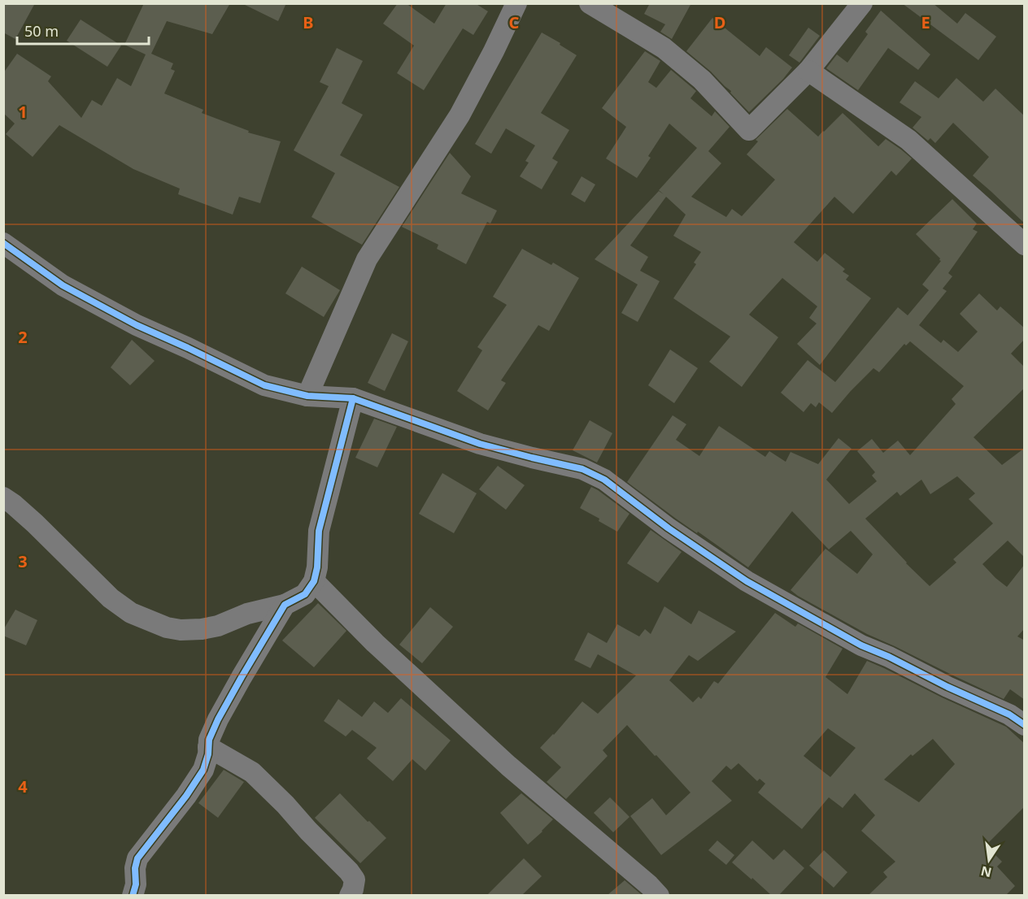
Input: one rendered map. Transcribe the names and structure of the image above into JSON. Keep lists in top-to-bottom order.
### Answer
{
  "scale_bar": "50 m",
  "north": "bottom",
  "grid": {
    "columns": [
      "B",
      "C",
      "D",
      "E"
    ],
    "rows": [
      "1",
      "2",
      "3",
      "4"
    ]
  }
}
